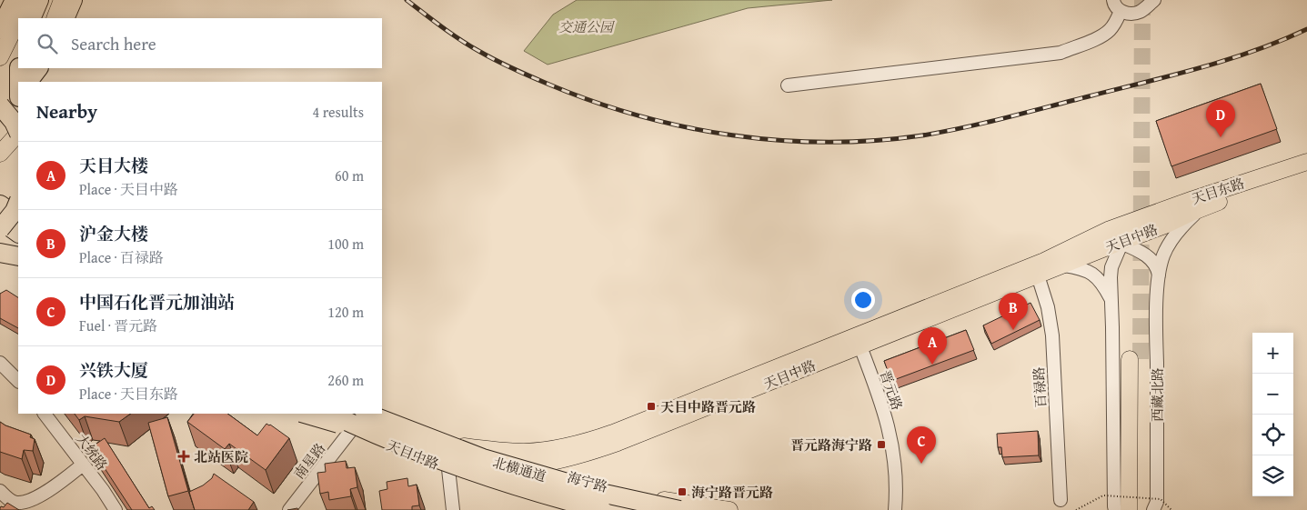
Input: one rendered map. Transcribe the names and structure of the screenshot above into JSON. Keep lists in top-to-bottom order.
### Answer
{
  "streets": {
    "highway": ["北横通道"],
    "main road": [
      "天目东路",
      "天目中路",
      "西藏北路",
      "海宁路"
    ],
    "street": [
      "百禄路",
      "晋元路",
      "大统路",
      "南星路"
    ]
  },
  "crossings": [
    ["天目东路", "天目中路"],
    ["天目东路", "西藏北路"],
    ["天目中路", "百禄路"],
    ["天目中路", "晋元路"],
    ["天目中路", "西藏北路"],
    ["天目中路", "南星路"],
    ["天目中路", "北横通道"],
    ["天目中路", "海宁路"],
    ["南星路", "北横通道"]
  ],
  "parks": ["交通公园"],
  "places": {
    "transit": ["天目中路晋元路", "晋元路海宁路", "海宁路晋元路"],
    "health": ["北站医院"]
  },
  "page": {
    "search": "Search here",
    "heading": ["Nearby", "4 results"],
    "pins": [
      "D",
      "B",
      "A",
      "C"
    ],
    "list": [
      {
        "mark": "A",
        "name": "天目大楼",
        "note": "Place · 天目中路",
        "value": "60 m"
      },
      {
        "mark": "B",
        "name": "沪金大楼",
        "note": "Place · 百禄路",
        "value": "100 m"
      },
      {
        "mark": "C",
        "name": "中国石化晋元加油站",
        "note": "Fuel · 晋元路",
        "value": "120 m"
      },
      {
        "mark": "D",
        "name": "兴铁大厦",
        "note": "Place · 天目东路",
        "value": "260 m"
      }
    ],
    "map_buttons": ["+", "−"]
  }
}
